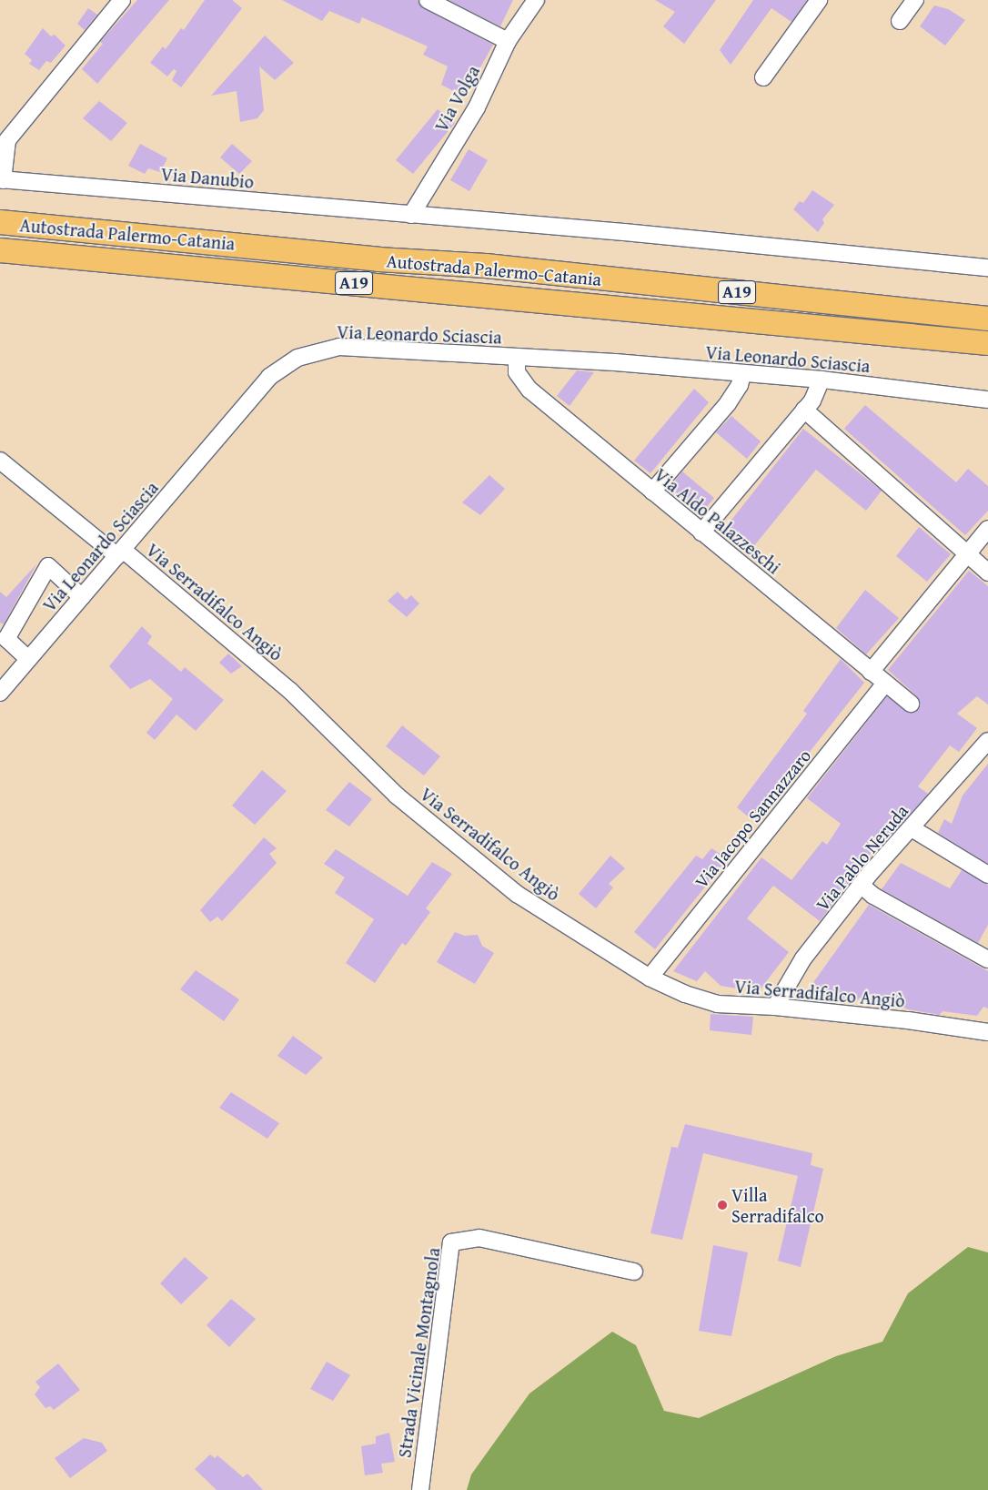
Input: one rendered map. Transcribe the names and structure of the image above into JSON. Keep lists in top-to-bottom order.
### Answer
{
  "streets": {
    "highway": ["Autostrada Palermo-Catania", "A19"],
    "street": [
      "Via Volga",
      "Via Danubio",
      "Via Leonardo Sciascia",
      "Via Aldo Palazzeschi",
      "Via Serradifalco Angiò",
      "Via Jacopo Sannazzaro",
      "Via Pablo Neruda",
      "Strada Vicinale Montagnola"
    ]
  },
  "crossings": [
    ["Via Volga", "Via Danubio"],
    ["Via Leonardo Sciascia", "Via Aldo Palazzeschi"],
    ["Via Leonardo Sciascia", "Via Serradifalco Angiò"],
    ["Via Aldo Palazzeschi", "Via Jacopo Sannazzaro"],
    ["Via Serradifalco Angiò", "Via Jacopo Sannazzaro"],
    ["Via Serradifalco Angiò", "Via Pablo Neruda"]
  ],
  "places": ["Villa Serradifalco"]
}
